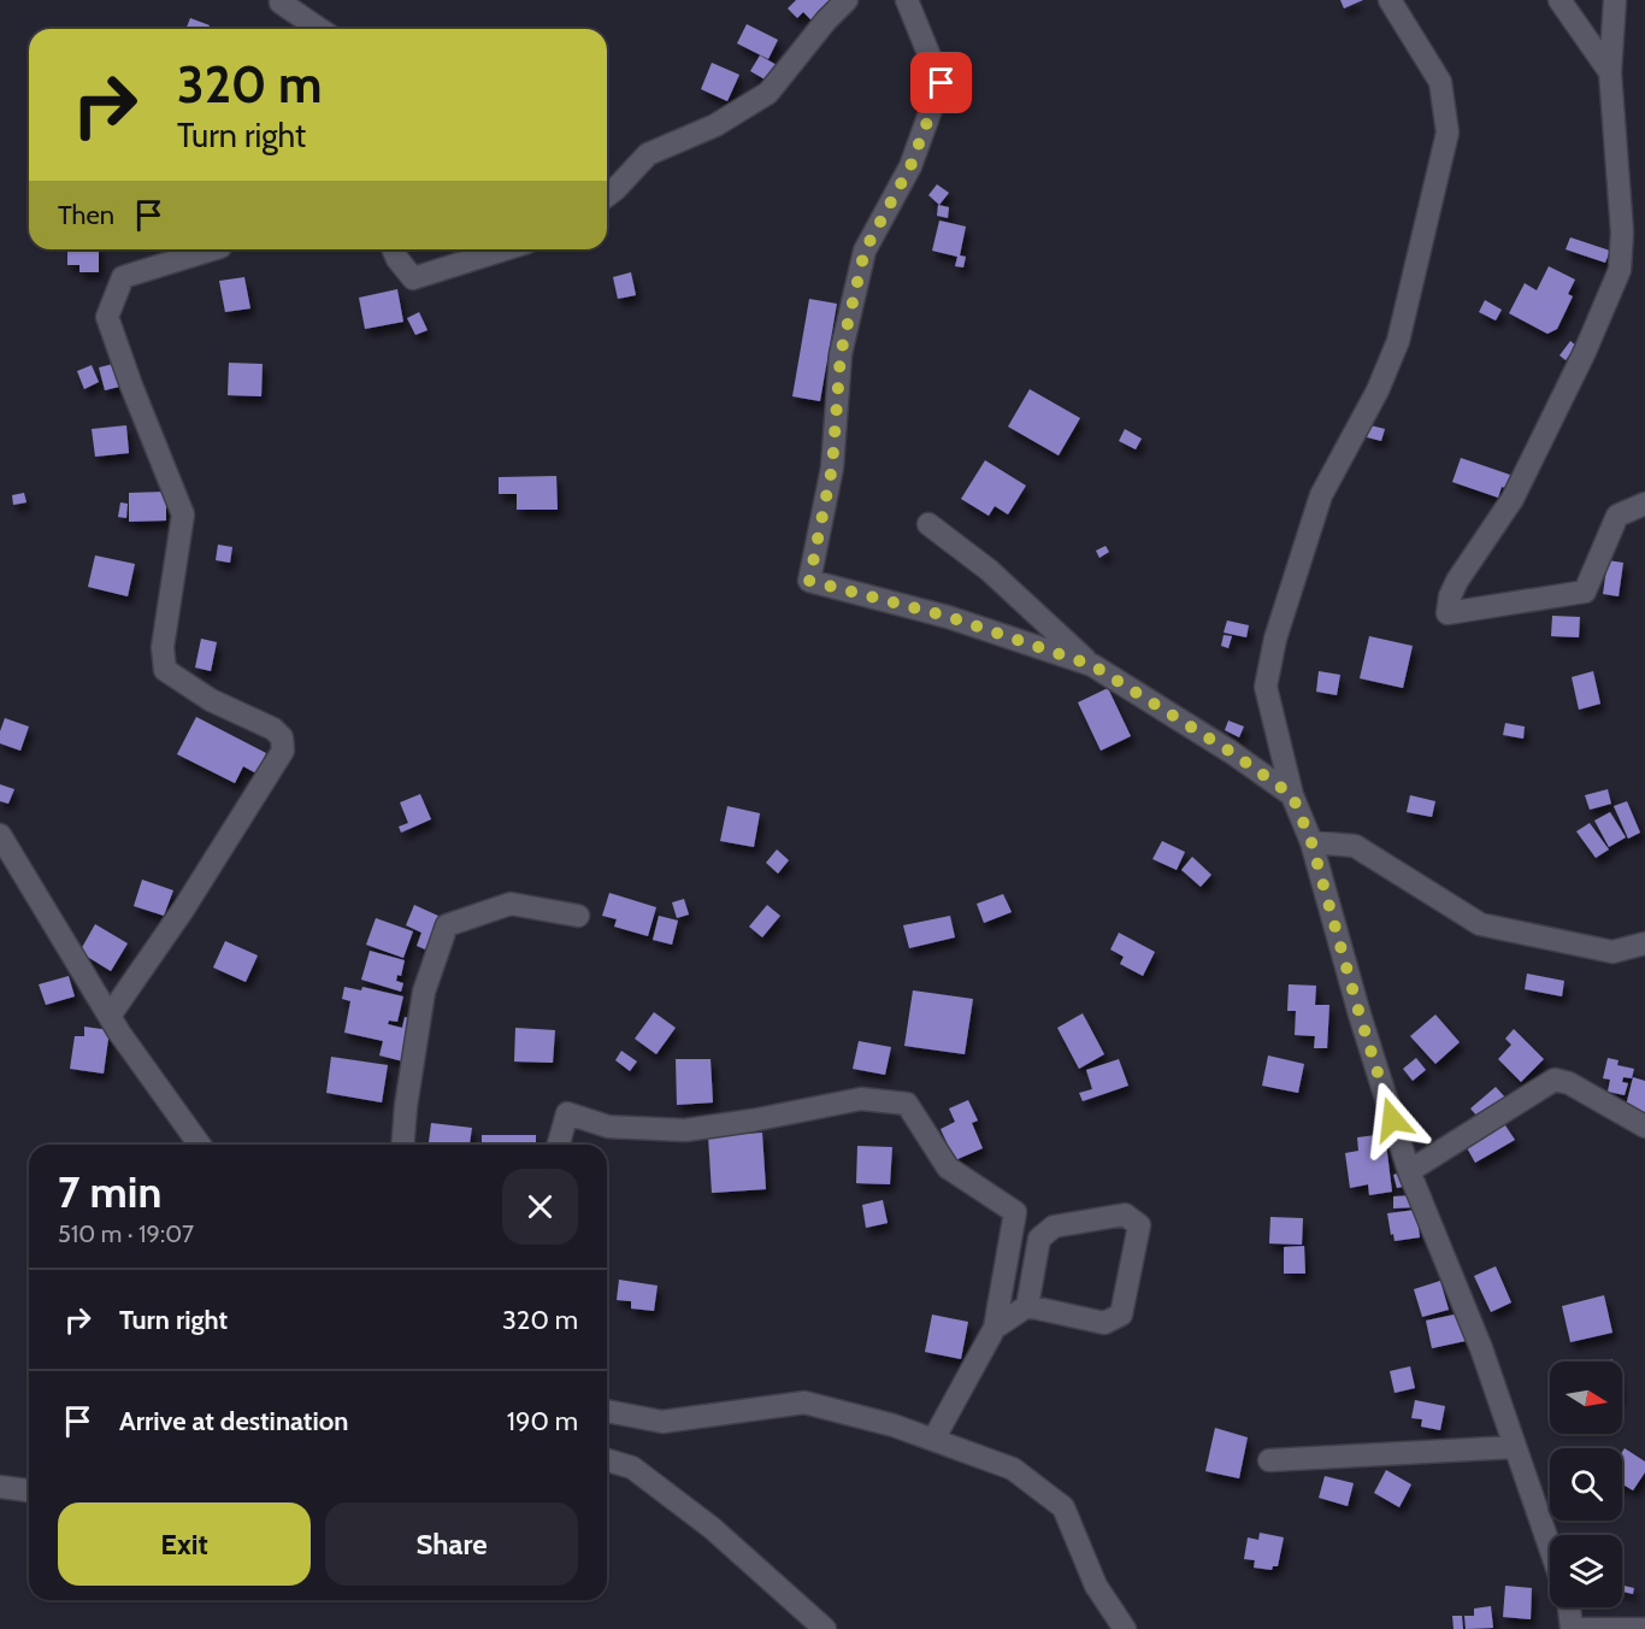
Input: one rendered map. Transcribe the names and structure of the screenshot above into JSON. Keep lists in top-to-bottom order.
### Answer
{
  "north": "right",
  "page": {
    "turn": ["320 m", "Turn right"],
    "then": "Then",
    "heading": ["7 min", "510 m · 19:07"],
    "list": [
      {
        "name": "Turn right",
        "value": "320 m"
      },
      {
        "name": "Arrive at destination",
        "value": "190 m"
      }
    ],
    "buttons": ["Exit", "Share"]
  }
}
